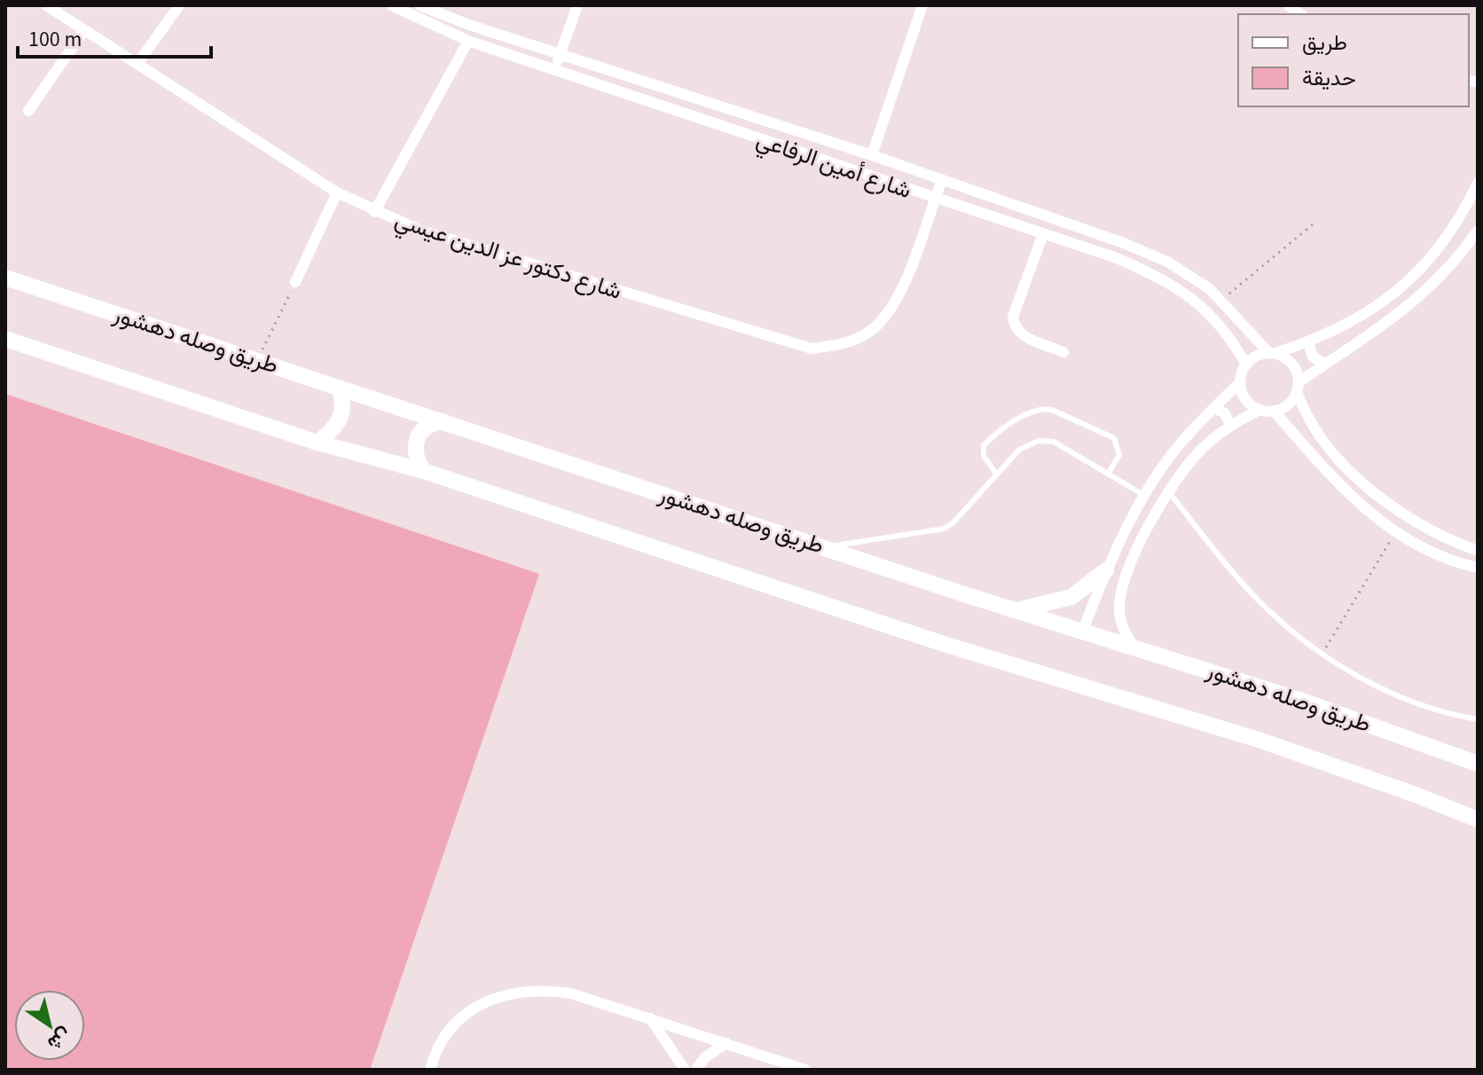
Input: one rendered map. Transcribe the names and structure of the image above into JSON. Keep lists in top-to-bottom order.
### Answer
{
  "streets": {
    "main road": ["طريق وصله دهشور"],
    "street": ["شارع أمين الرفاعي", "شارع دكتور عز الدين عيسي"]
  },
  "crossings": [
    ["شارع أمين الرفاعي", "شارع دكتور عز الدين عيسي"]
  ],
  "legend": ["طريق", "حديقة"],
  "scale_bar": "100 m",
  "north": "bottom right"
}
